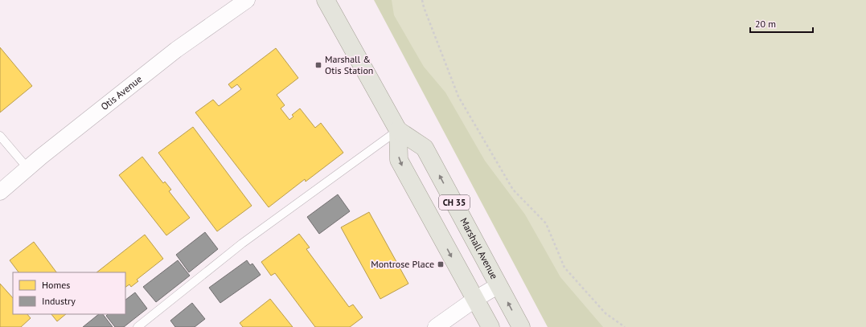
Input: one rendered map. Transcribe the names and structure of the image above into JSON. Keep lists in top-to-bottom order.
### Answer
{
  "streets": {
    "main road": ["CH 35", "Marshall Avenue"],
    "street": ["Otis Avenue"]
  },
  "places": {
    "transit": ["Marshall & Otis Station", "Montrose Place"]
  },
  "legend": ["Homes", "Industry"],
  "scale_bar": "20 m"
}
